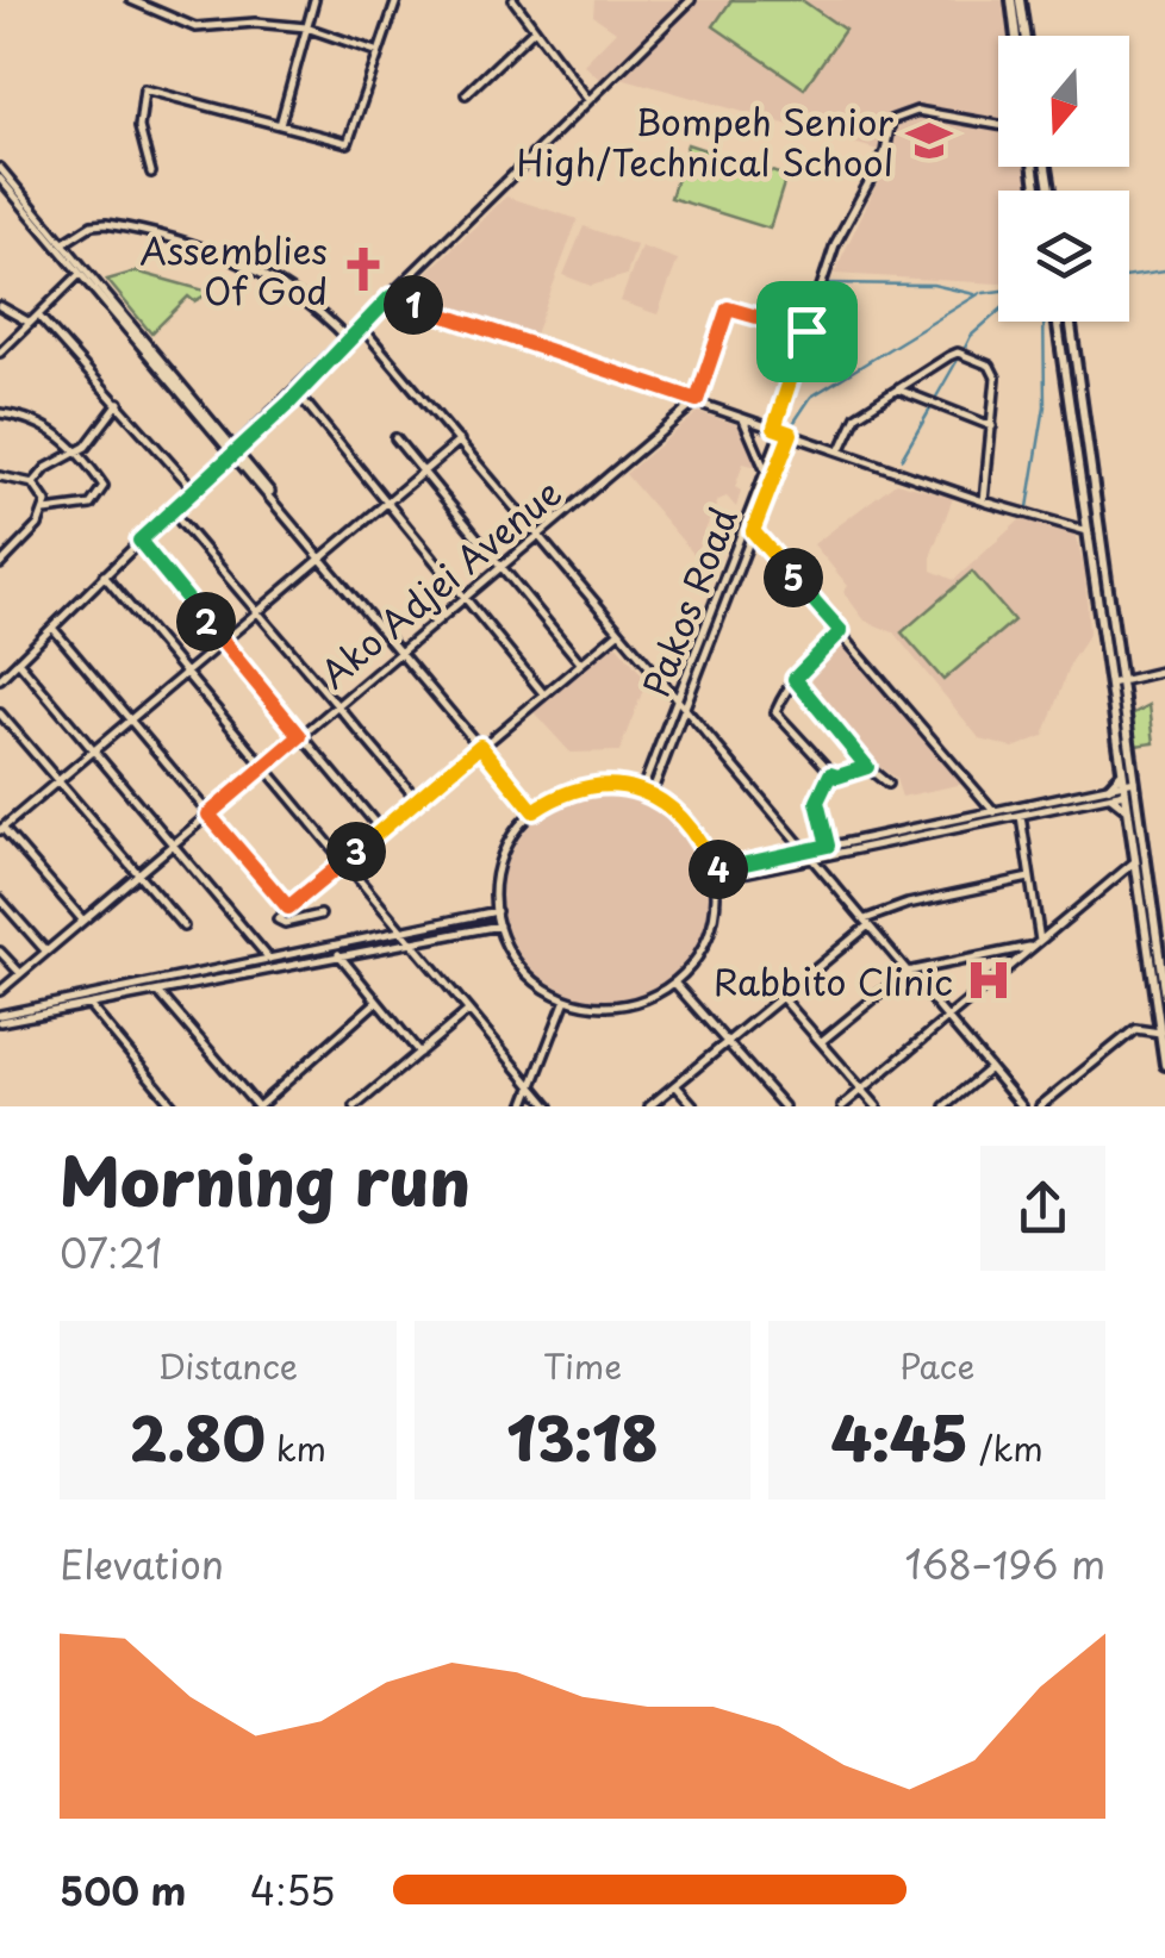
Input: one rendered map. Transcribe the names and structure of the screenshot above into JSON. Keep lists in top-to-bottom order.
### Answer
{
  "streets": {
    "street": ["Ako Adjei Avenue", "Pakos Road"]
  },
  "places": {
    "school or university": ["Bompeh Senior High/Technical School"],
    "church": ["Assemblies Of God"],
    "hospital": ["Rabbito Clinic"]
  },
  "north": "bottom",
  "page": {
    "pins": [
      "1",
      "5",
      "2",
      "3",
      "4"
    ],
    "heading": ["Morning run", "07:21"],
    "stats": [
      ["Distance", "2.80 km"],
      ["Time", "13:18"],
      ["Pace", "4:45 /km"]
    ],
    "chart": ["Elevation", "168–196 m"],
    "list": [
      {
        "name": "500 m",
        "note": "4:55"
      }
    ]
  }
}
